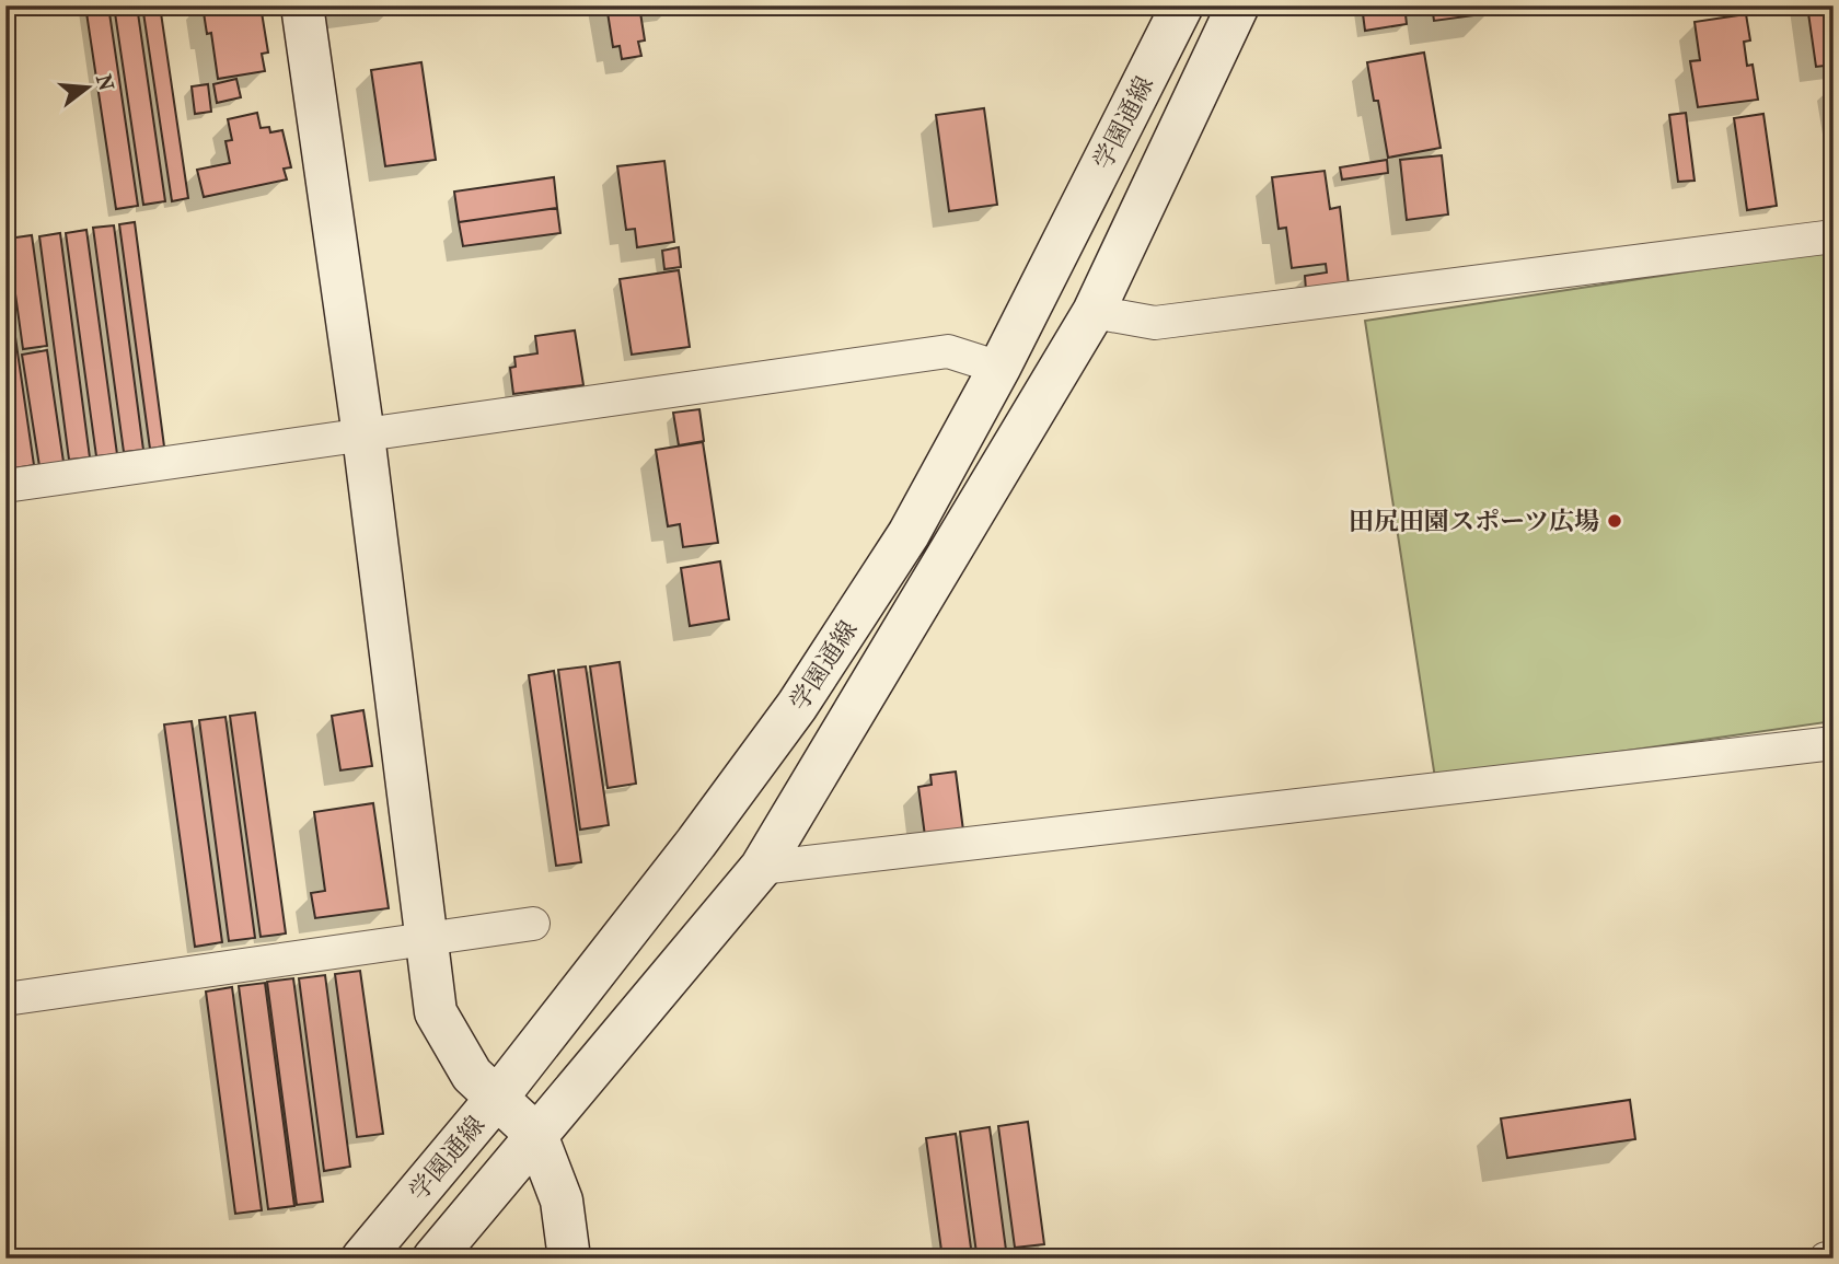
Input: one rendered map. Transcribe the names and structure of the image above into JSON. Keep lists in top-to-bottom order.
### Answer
{
  "streets": {
    "street": ["学園通線"]
  },
  "places": ["田尻田園スポーツ広場"],
  "north": "right"
}
